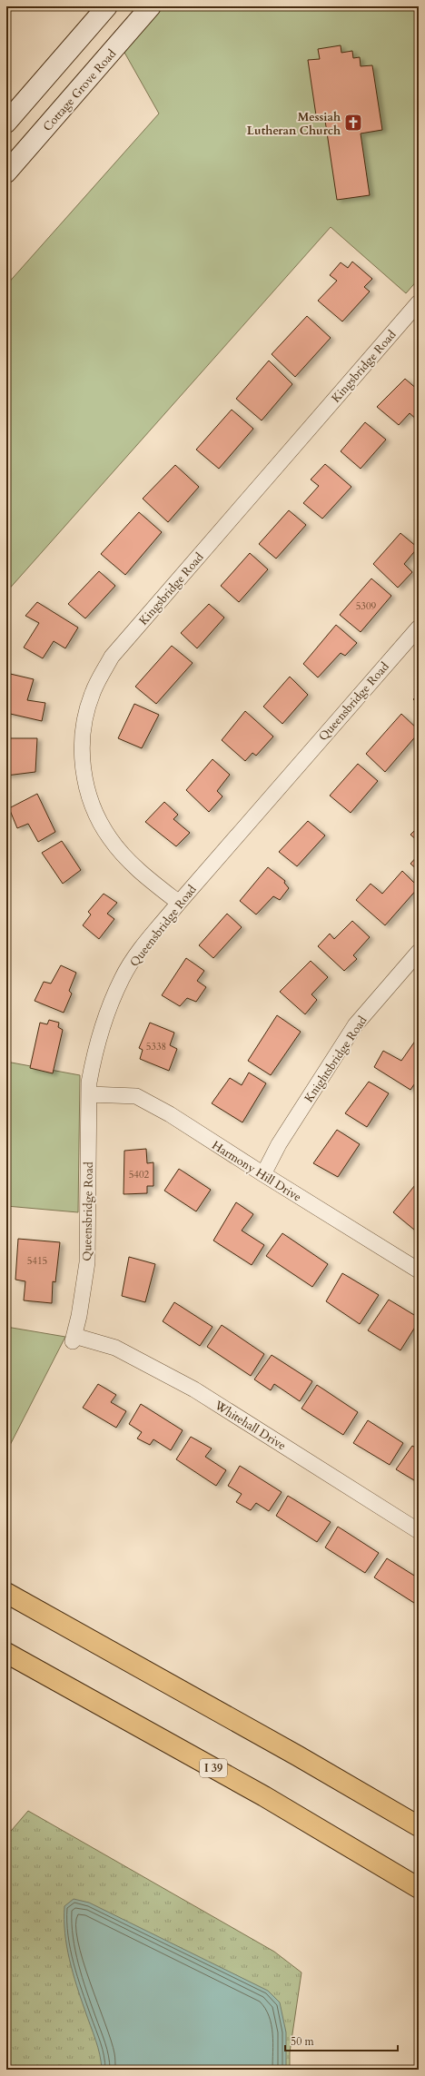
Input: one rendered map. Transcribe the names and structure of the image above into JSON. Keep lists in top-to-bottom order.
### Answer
{
  "streets": {
    "highway": ["I 39"],
    "main road": ["Cottage Grove Road"],
    "street": [
      "Kingsbridge Road",
      "Queensbridge Road",
      "Knightsbridge Road",
      "Harmony Hill Drive",
      "Whitehall Drive"
    ]
  },
  "crossings": [
    ["Kingsbridge Road", "Queensbridge Road"],
    ["Queensbridge Road", "Harmony Hill Drive"],
    ["Queensbridge Road", "Whitehall Drive"],
    ["Knightsbridge Road", "Harmony Hill Drive"]
  ],
  "places": {
    "church": ["Messiah Lutheran Church"]
  },
  "house_numbers": [
    "5309",
    "5338",
    "5402",
    "5415"
  ],
  "scale_bar": "50 m"
}
